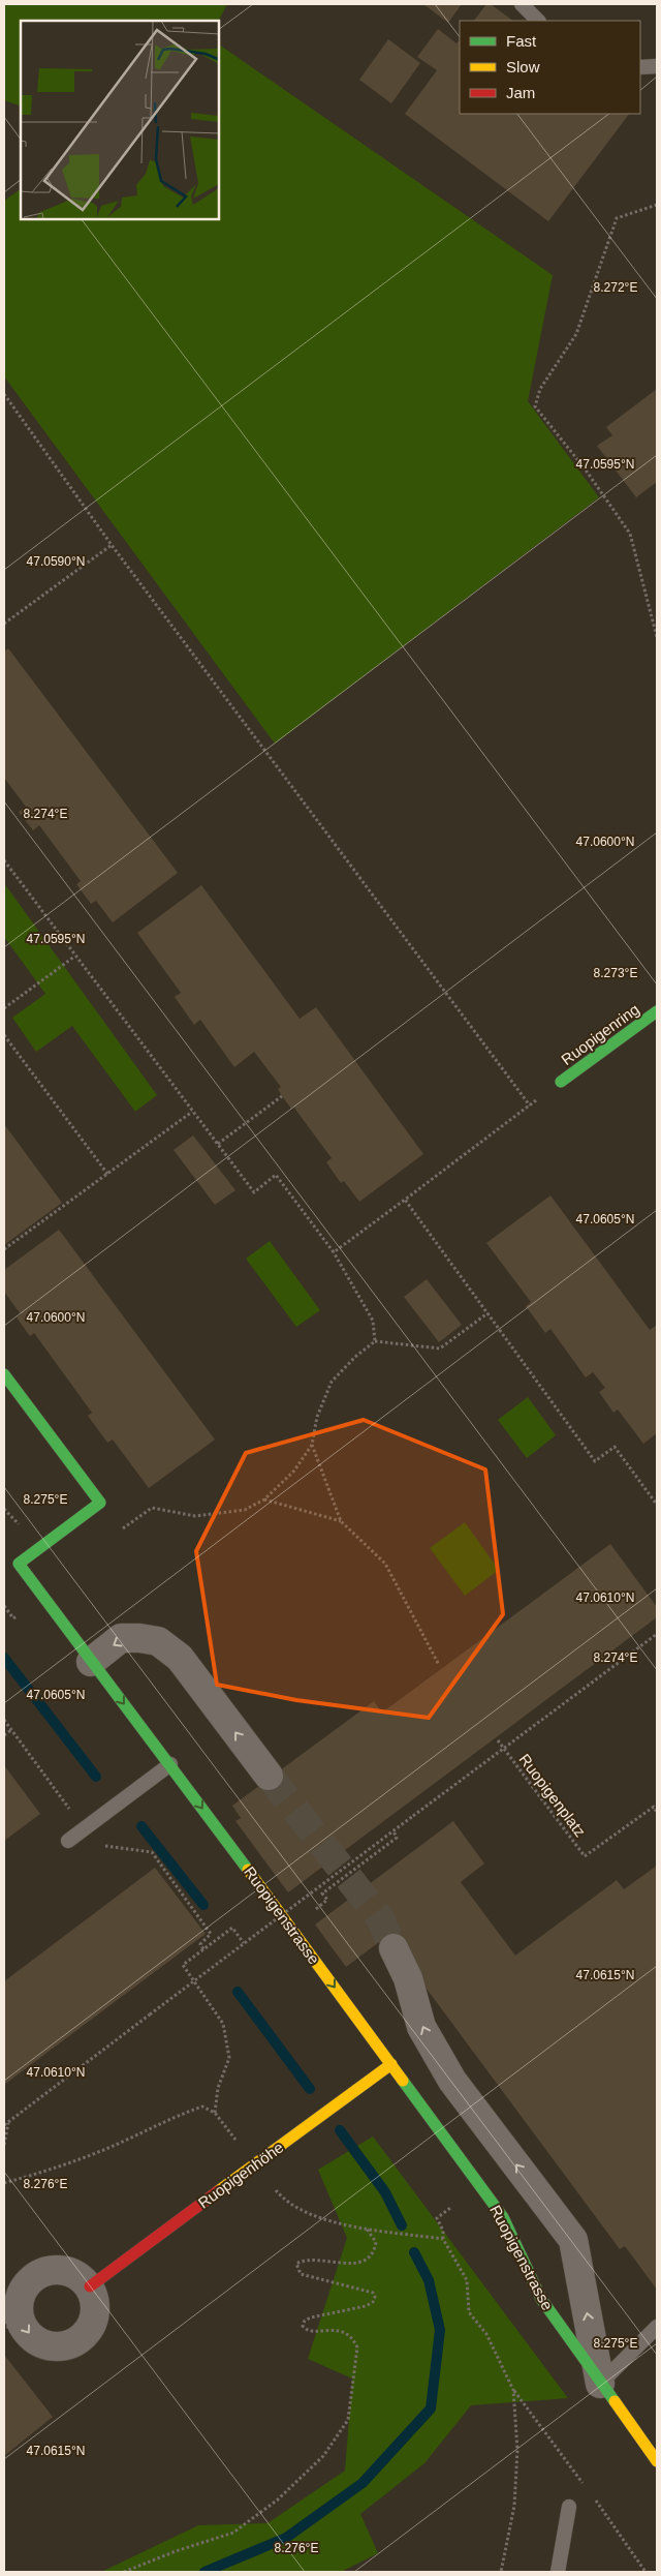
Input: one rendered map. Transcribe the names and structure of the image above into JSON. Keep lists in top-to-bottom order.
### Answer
{
  "streets": {
    "street": ["Ruopigenring", "Ruopigenstrasse", "Ruopigenhöhe"],
    "path": ["Ruopigenplatz"]
  },
  "crossings": [
    ["Ruopigenstrasse", "Ruopigenhöhe"]
  ],
  "legend": ["Fast", "Slow", "Jam"],
  "coordinates": [
    "8.272°E",
    "47.0595°N",
    "47.0590°N",
    "8.274°E",
    "47.0600°N",
    "8.273°E",
    "47.0605°N",
    "8.275°E",
    "47.0610°N",
    "47.0615°N",
    "8.276°E"
  ]
}
